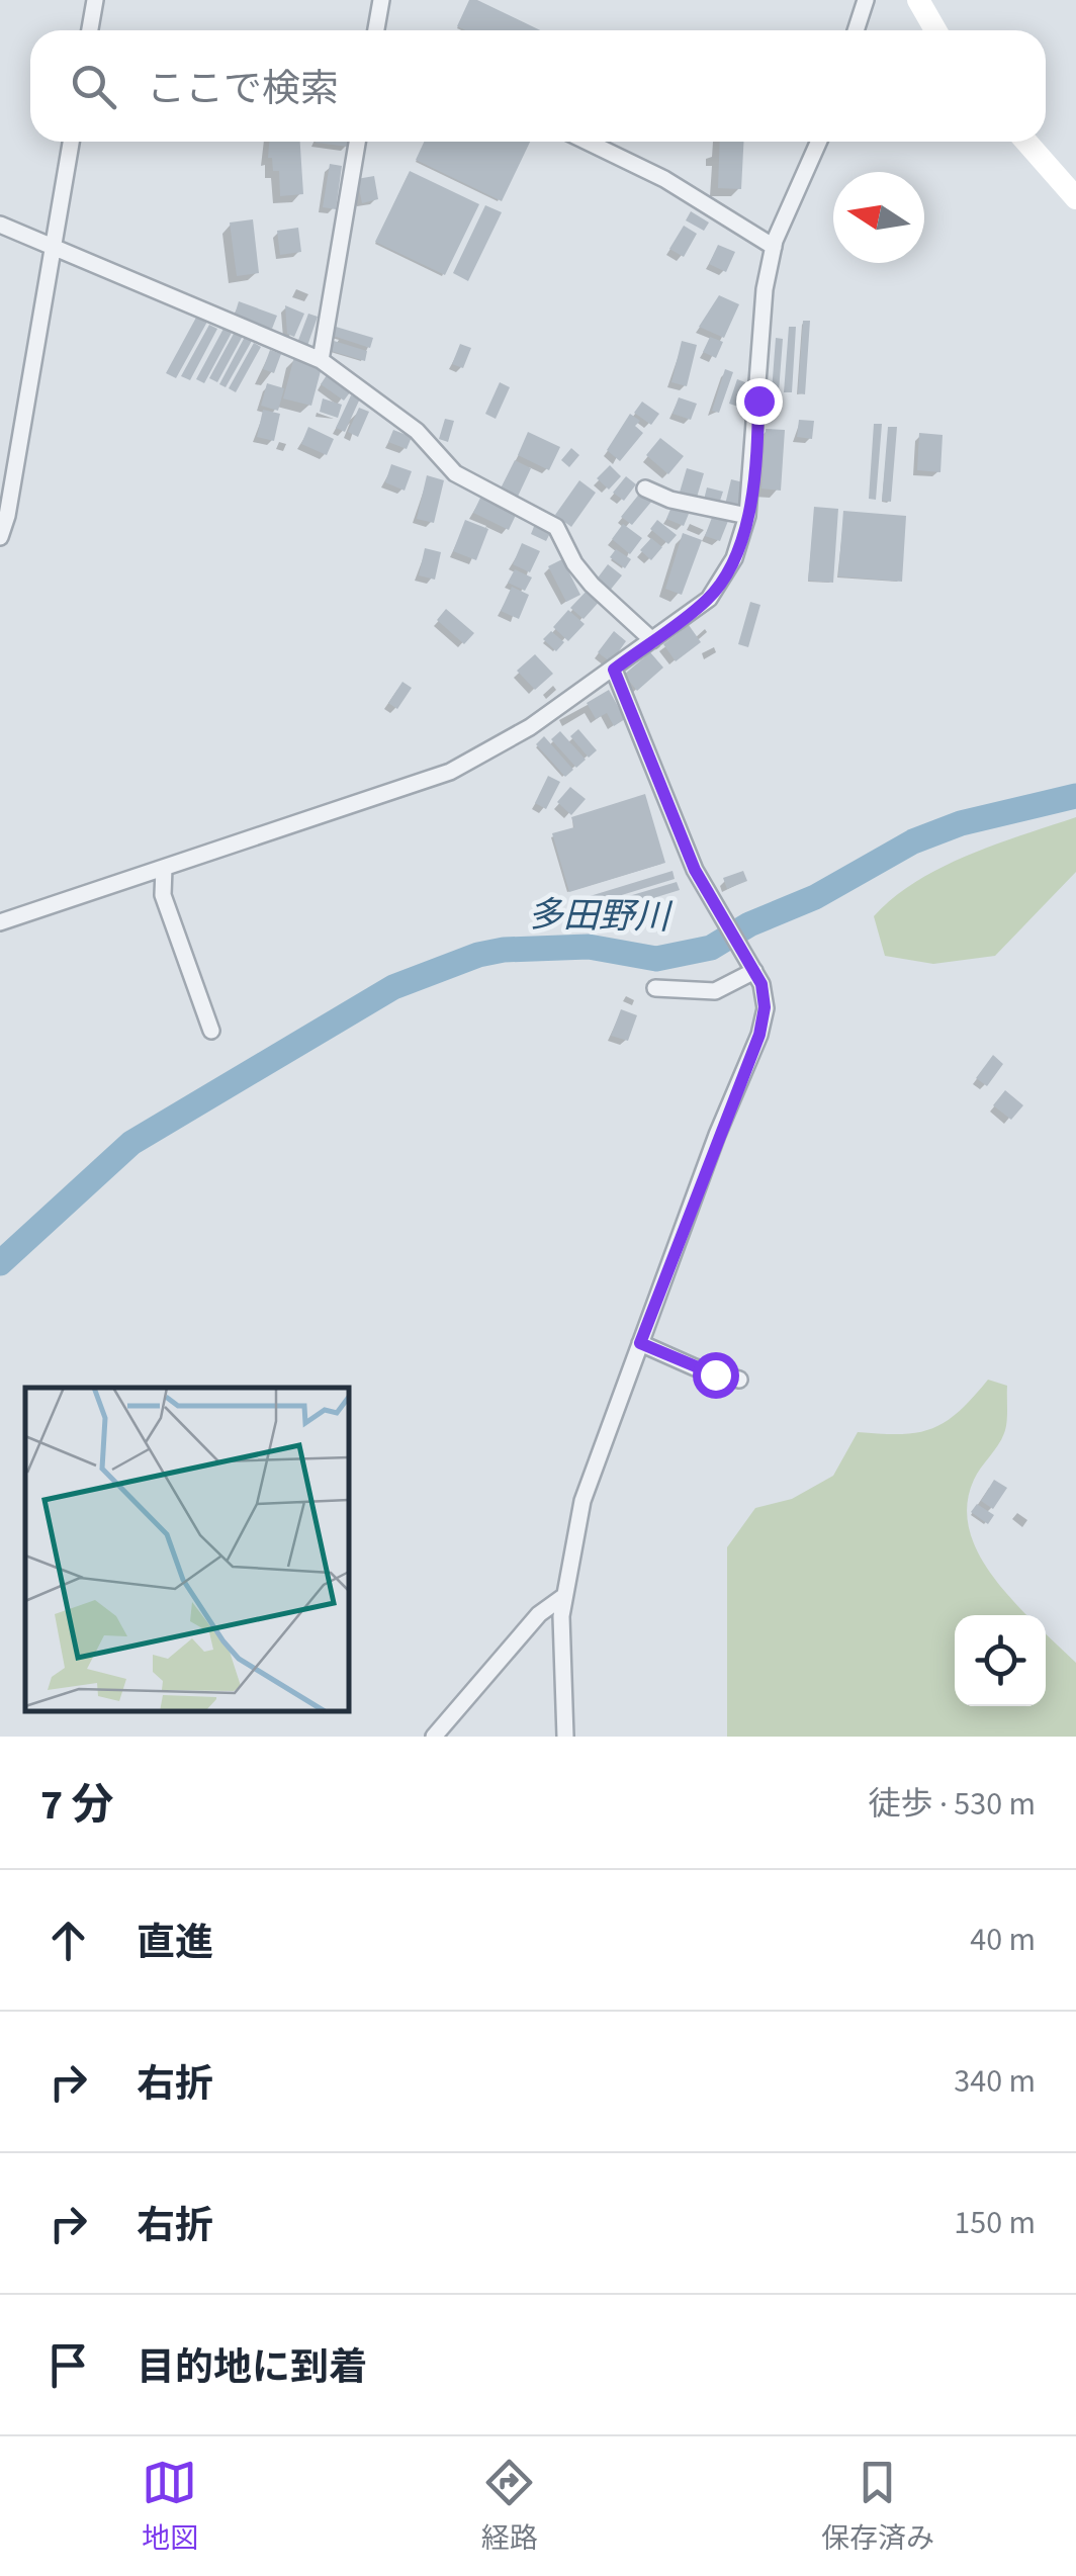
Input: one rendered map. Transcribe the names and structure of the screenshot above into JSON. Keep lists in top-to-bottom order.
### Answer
{
  "water": ["多田野川"],
  "north": "left",
  "page": {
    "search": "ここで検索",
    "heading": ["7 分", "徒歩 · 530 m"],
    "list": [
      ["直進", "40 m"],
      ["右折", "340 m"],
      ["右折", "150 m"],
      "目的地に到着"
    ],
    "nav": ["地図", "経路", "保存済み"]
  }
}
